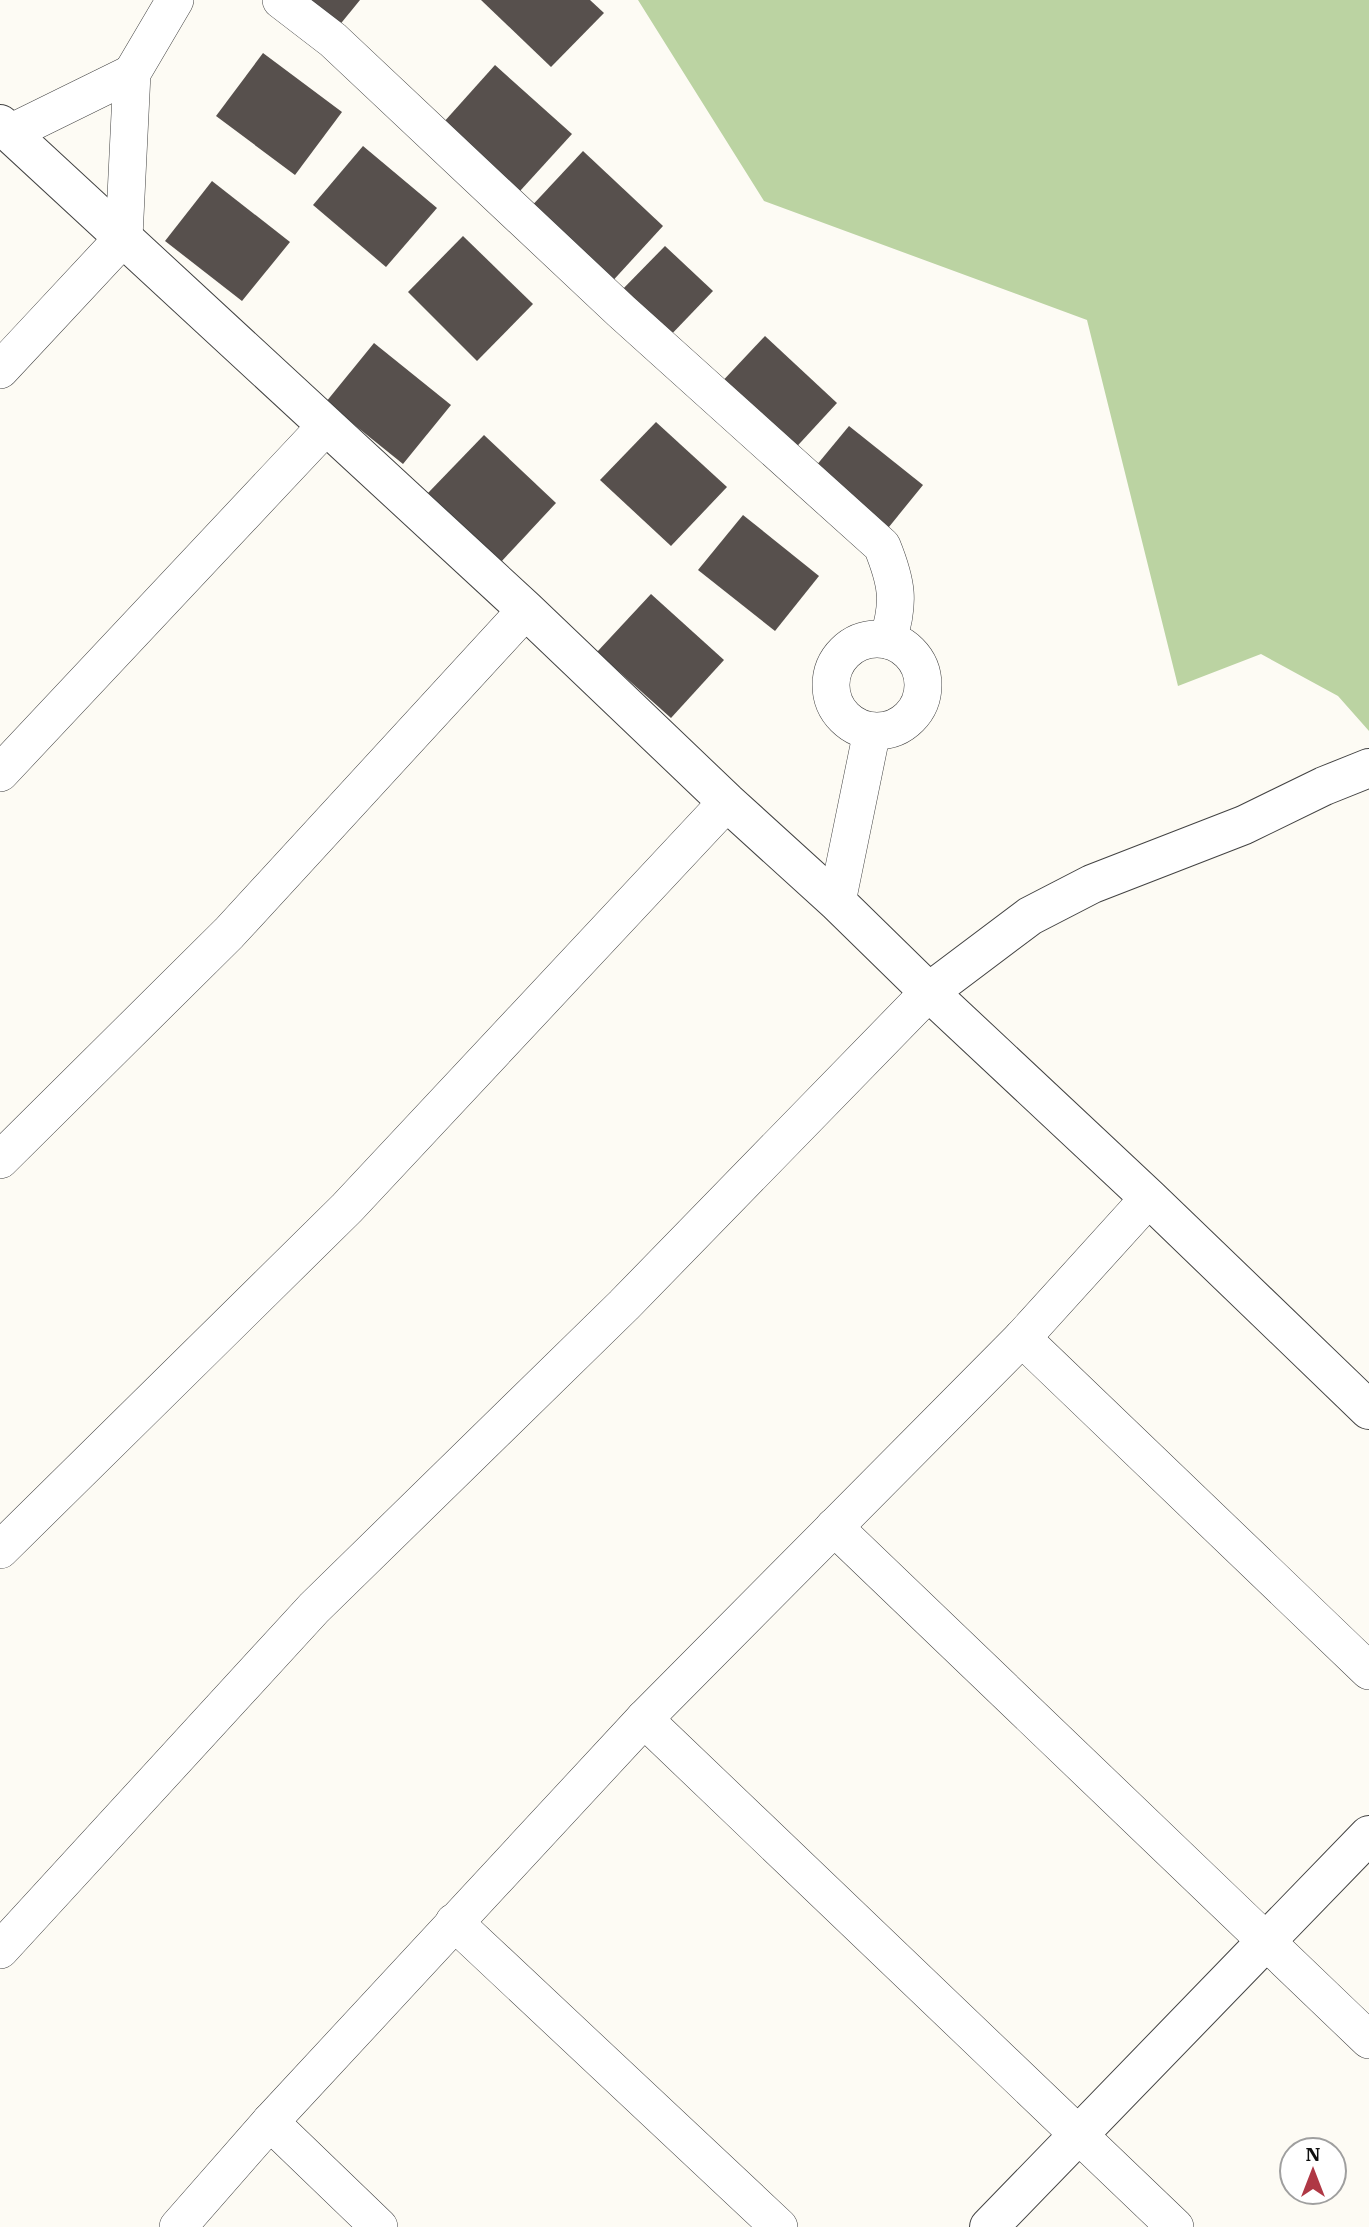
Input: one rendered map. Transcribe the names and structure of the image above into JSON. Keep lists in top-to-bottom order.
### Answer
{
  "north": "top"
}
